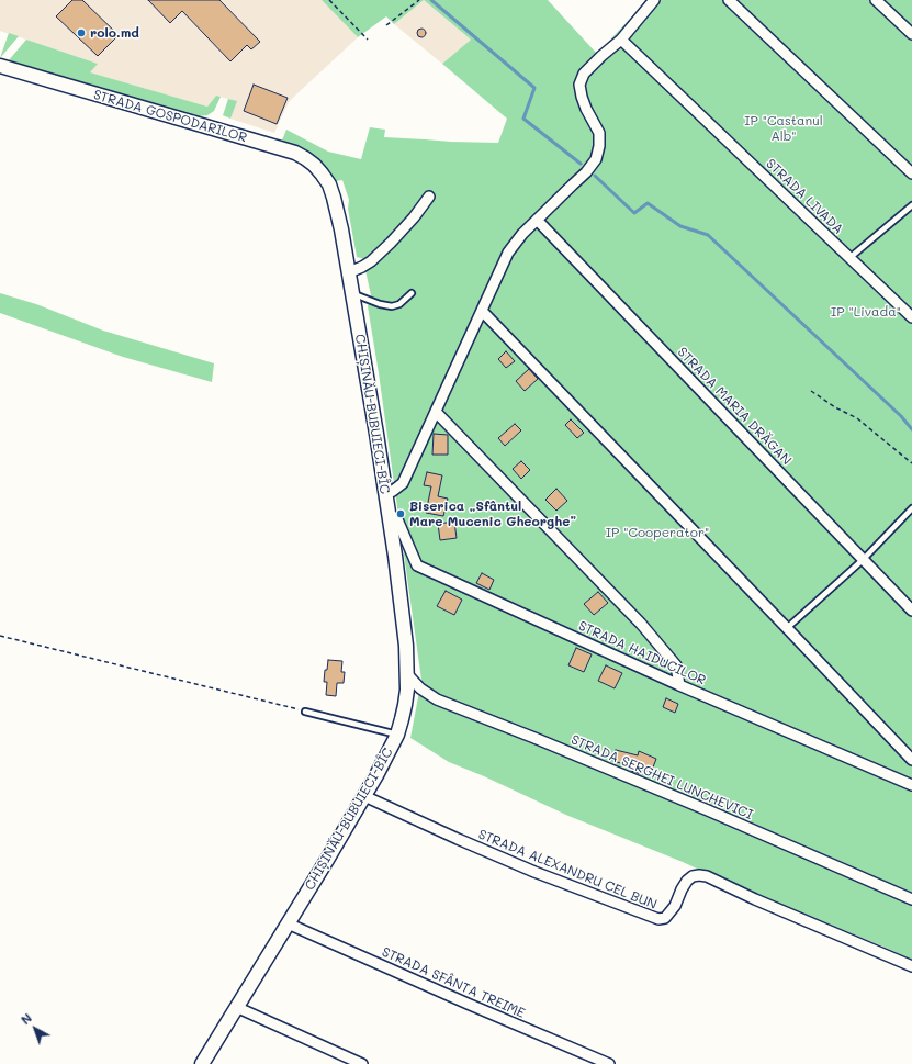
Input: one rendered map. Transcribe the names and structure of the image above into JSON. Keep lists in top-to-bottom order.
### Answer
{
  "streets": {
    "street": [
      "STRADA GOSPODARILOR",
      "STRADA LIVADA",
      "STRADA MARIA DRĂGAN",
      "CHIȘINĂU-BUBUIECI-BÎC",
      "STRADA HAIDUCILOR",
      "STRADA SERGHEI LUNCHEVICI",
      "STRADA ALEXANDRU CEL BUN",
      "STRADA SFÂNTA TREIME"
    ]
  },
  "crossings": [
    ["STRADA GOSPODARILOR", "CHIȘINĂU-BUBUIECI-BÎC"],
    ["CHIȘINĂU-BUBUIECI-BÎC", "STRADA HAIDUCILOR"],
    ["CHIȘINĂU-BUBUIECI-BÎC", "STRADA SERGHEI LUNCHEVICI"],
    ["CHIȘINĂU-BUBUIECI-BÎC", "STRADA ALEXANDRU CEL BUN"],
    ["CHIȘINĂU-BUBUIECI-BÎC", "STRADA SFÂNTA TREIME"]
  ],
  "parks": ["IP \"Castanul Alb\"", "IP \"Livada\"", "IP \"Cooperator\""],
  "places": ["rolo.md", "Biserica „Sfântul Mare Mucenic Gheorghe”"],
  "north": "top left"
}
